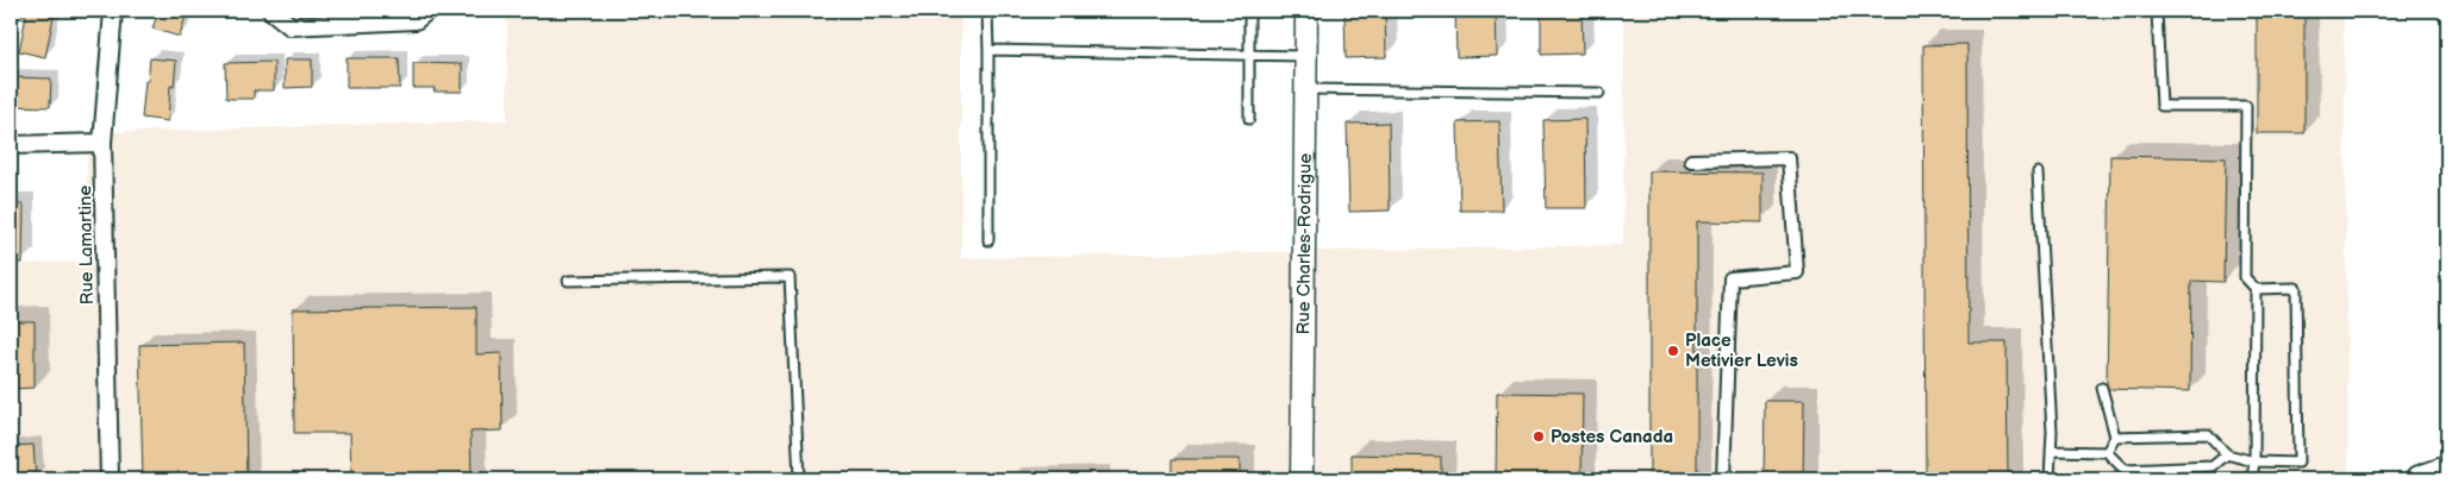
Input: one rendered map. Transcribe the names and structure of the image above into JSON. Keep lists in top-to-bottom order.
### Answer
{
  "streets": {
    "street": ["Rue Lamartine", "Rue Charles-Rodrigue"]
  },
  "places": ["Place Metivier Levis", "Postes Canada"]
}
